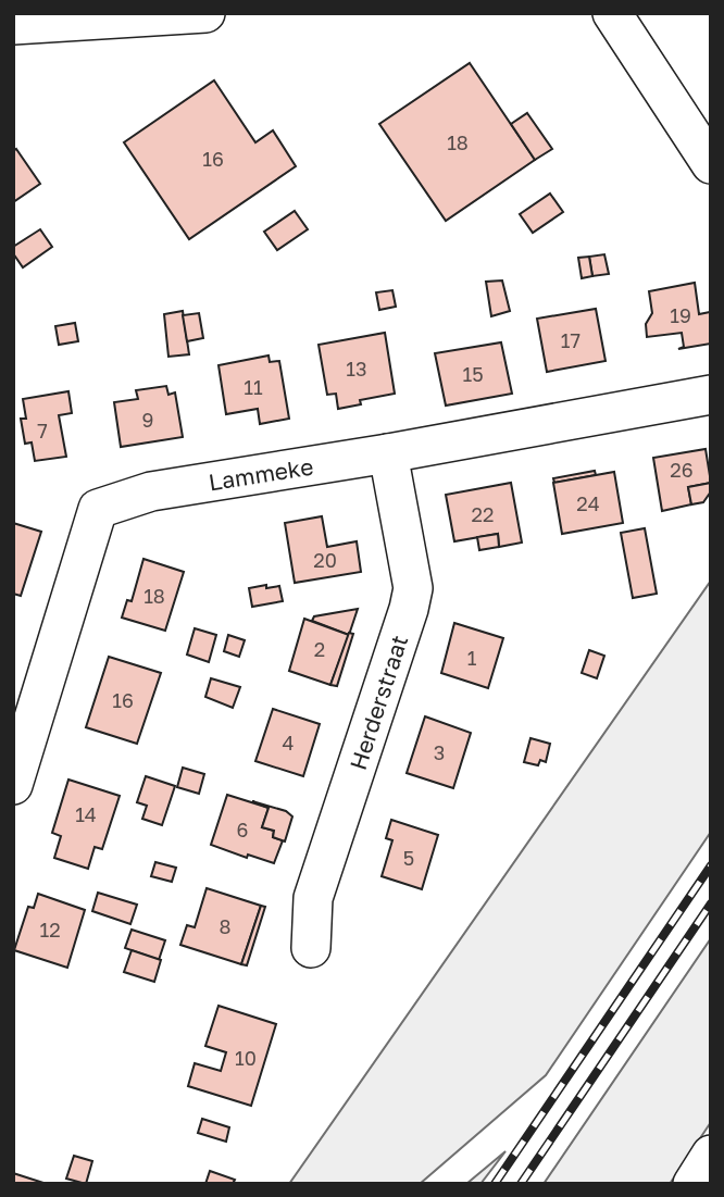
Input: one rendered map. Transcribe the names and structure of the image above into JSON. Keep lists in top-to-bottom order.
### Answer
{
  "streets": {
    "street": ["Lammeke", "Herderstraat"]
  },
  "crossings": [
    ["Lammeke", "Herderstraat"]
  ],
  "house_numbers": [
    "18",
    "16",
    "19",
    "17",
    "13",
    "15",
    "11",
    "9",
    "7",
    "26",
    "24",
    "22",
    "20",
    "18",
    "2",
    "1",
    "16",
    "4",
    "3",
    "14",
    "6",
    "5",
    "8",
    "12",
    "10"
  ]
}
